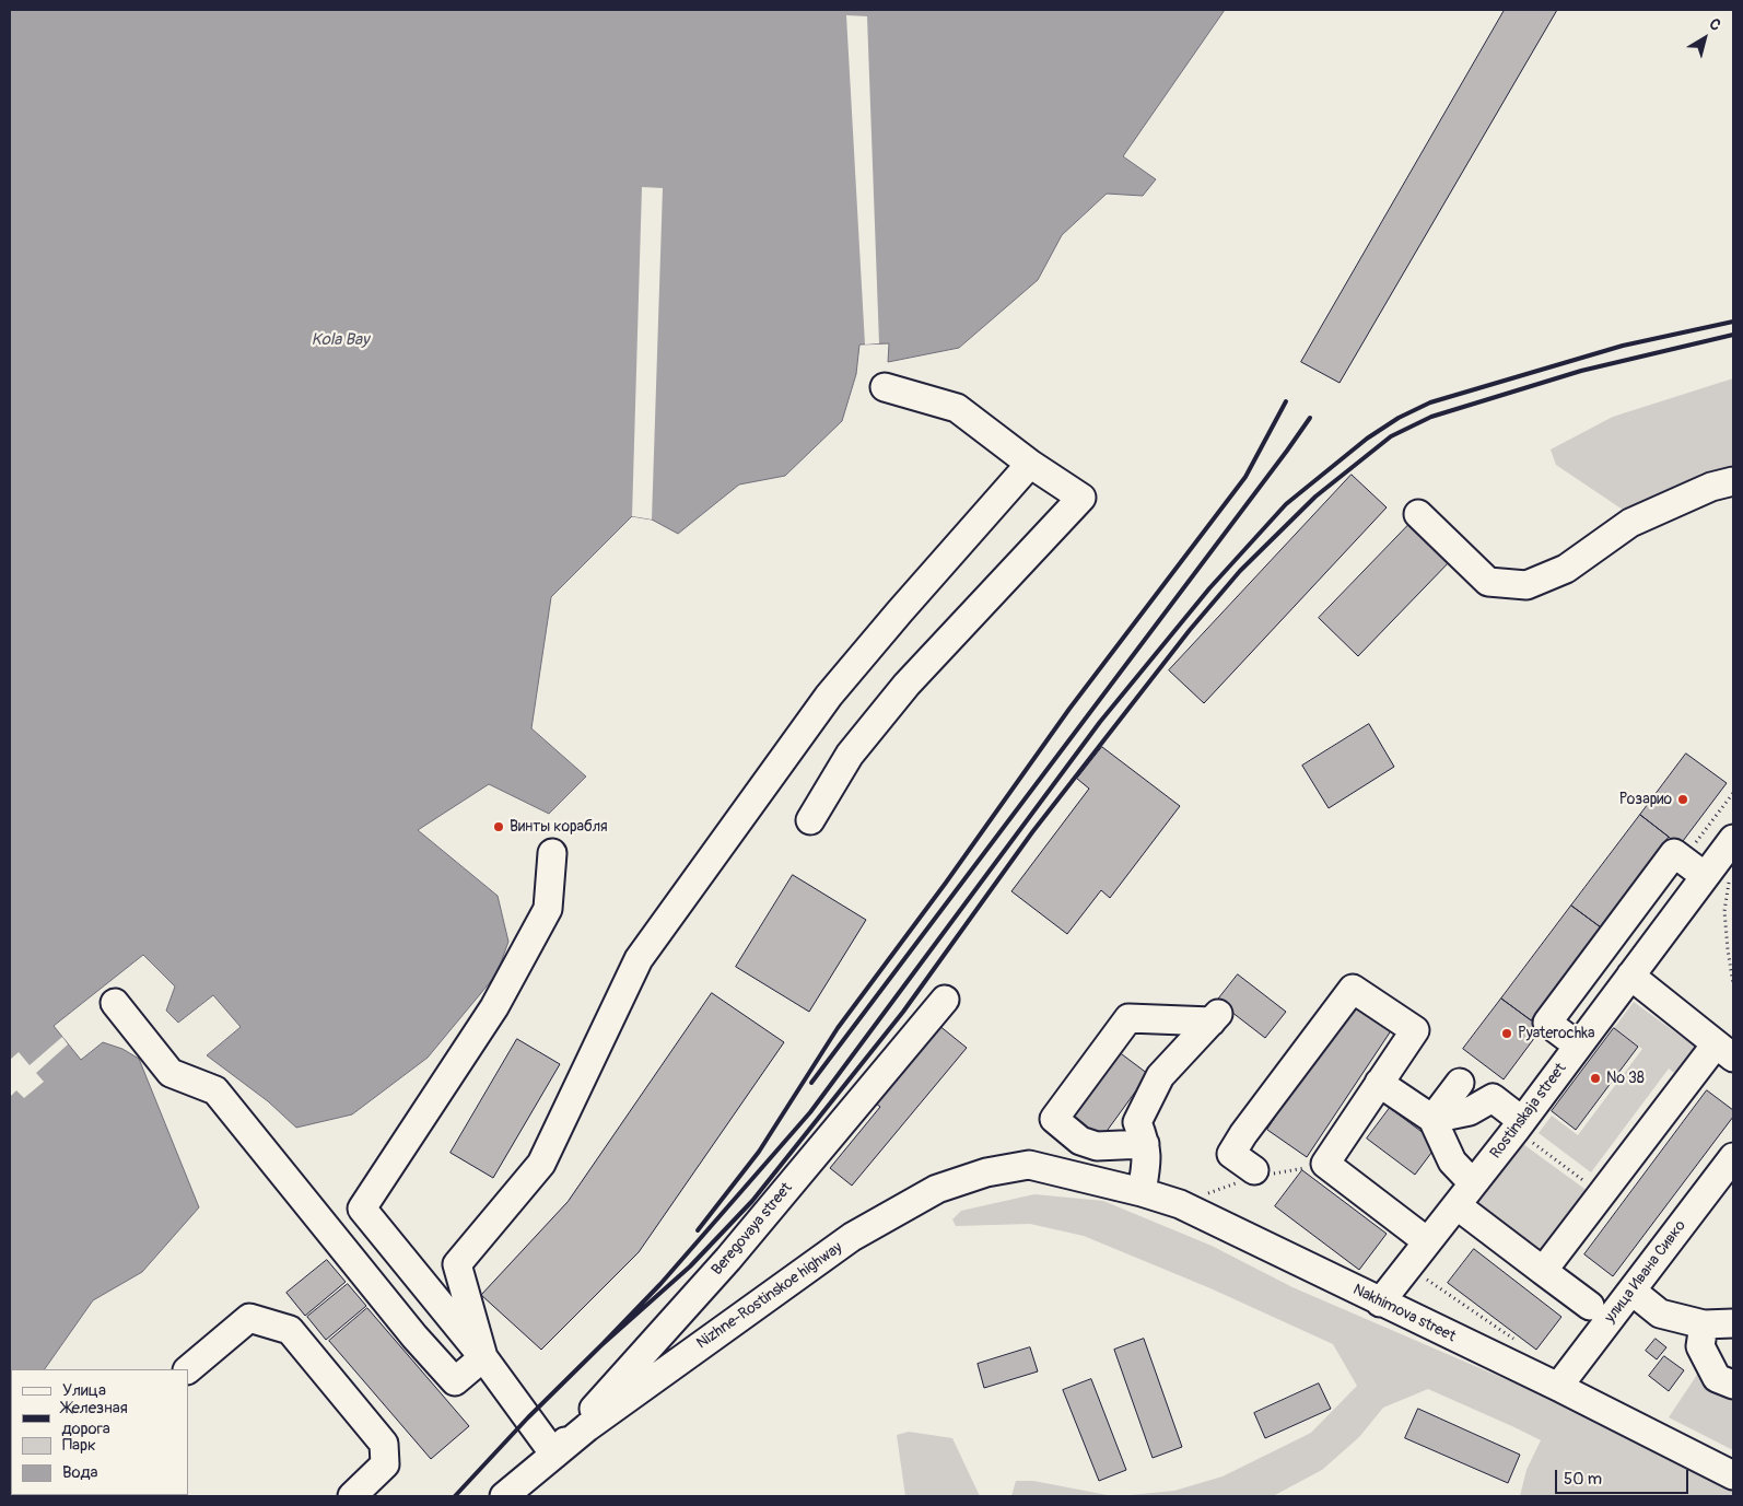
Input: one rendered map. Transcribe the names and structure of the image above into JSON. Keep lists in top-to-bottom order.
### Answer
{
  "streets": {
    "street": [
      "Rostinskaja street",
      "Beregovaya street",
      "улица Ивана Сивко",
      "Nizhne-Rostinskoe highway",
      "Nakhimova street"
    ]
  },
  "crossings": [
    ["Rostinskaja street", "Nakhimova street"],
    ["Beregovaya street", "Nizhne-Rostinskoe highway"],
    ["улица Ивана Сивко", "Nakhimova street"],
    ["Nizhne-Rostinskoe highway", "Nakhimova street"]
  ],
  "water": ["Kola Bay"],
  "places": [
    "Розарио",
    "Винты корабля",
    "Pyaterochka",
    "№ 38"
  ],
  "legend": [
    "Улица",
    "Железная дорога",
    "Парк",
    "Вода"
  ],
  "scale_bar": "50 m",
  "north": "top right"
}
